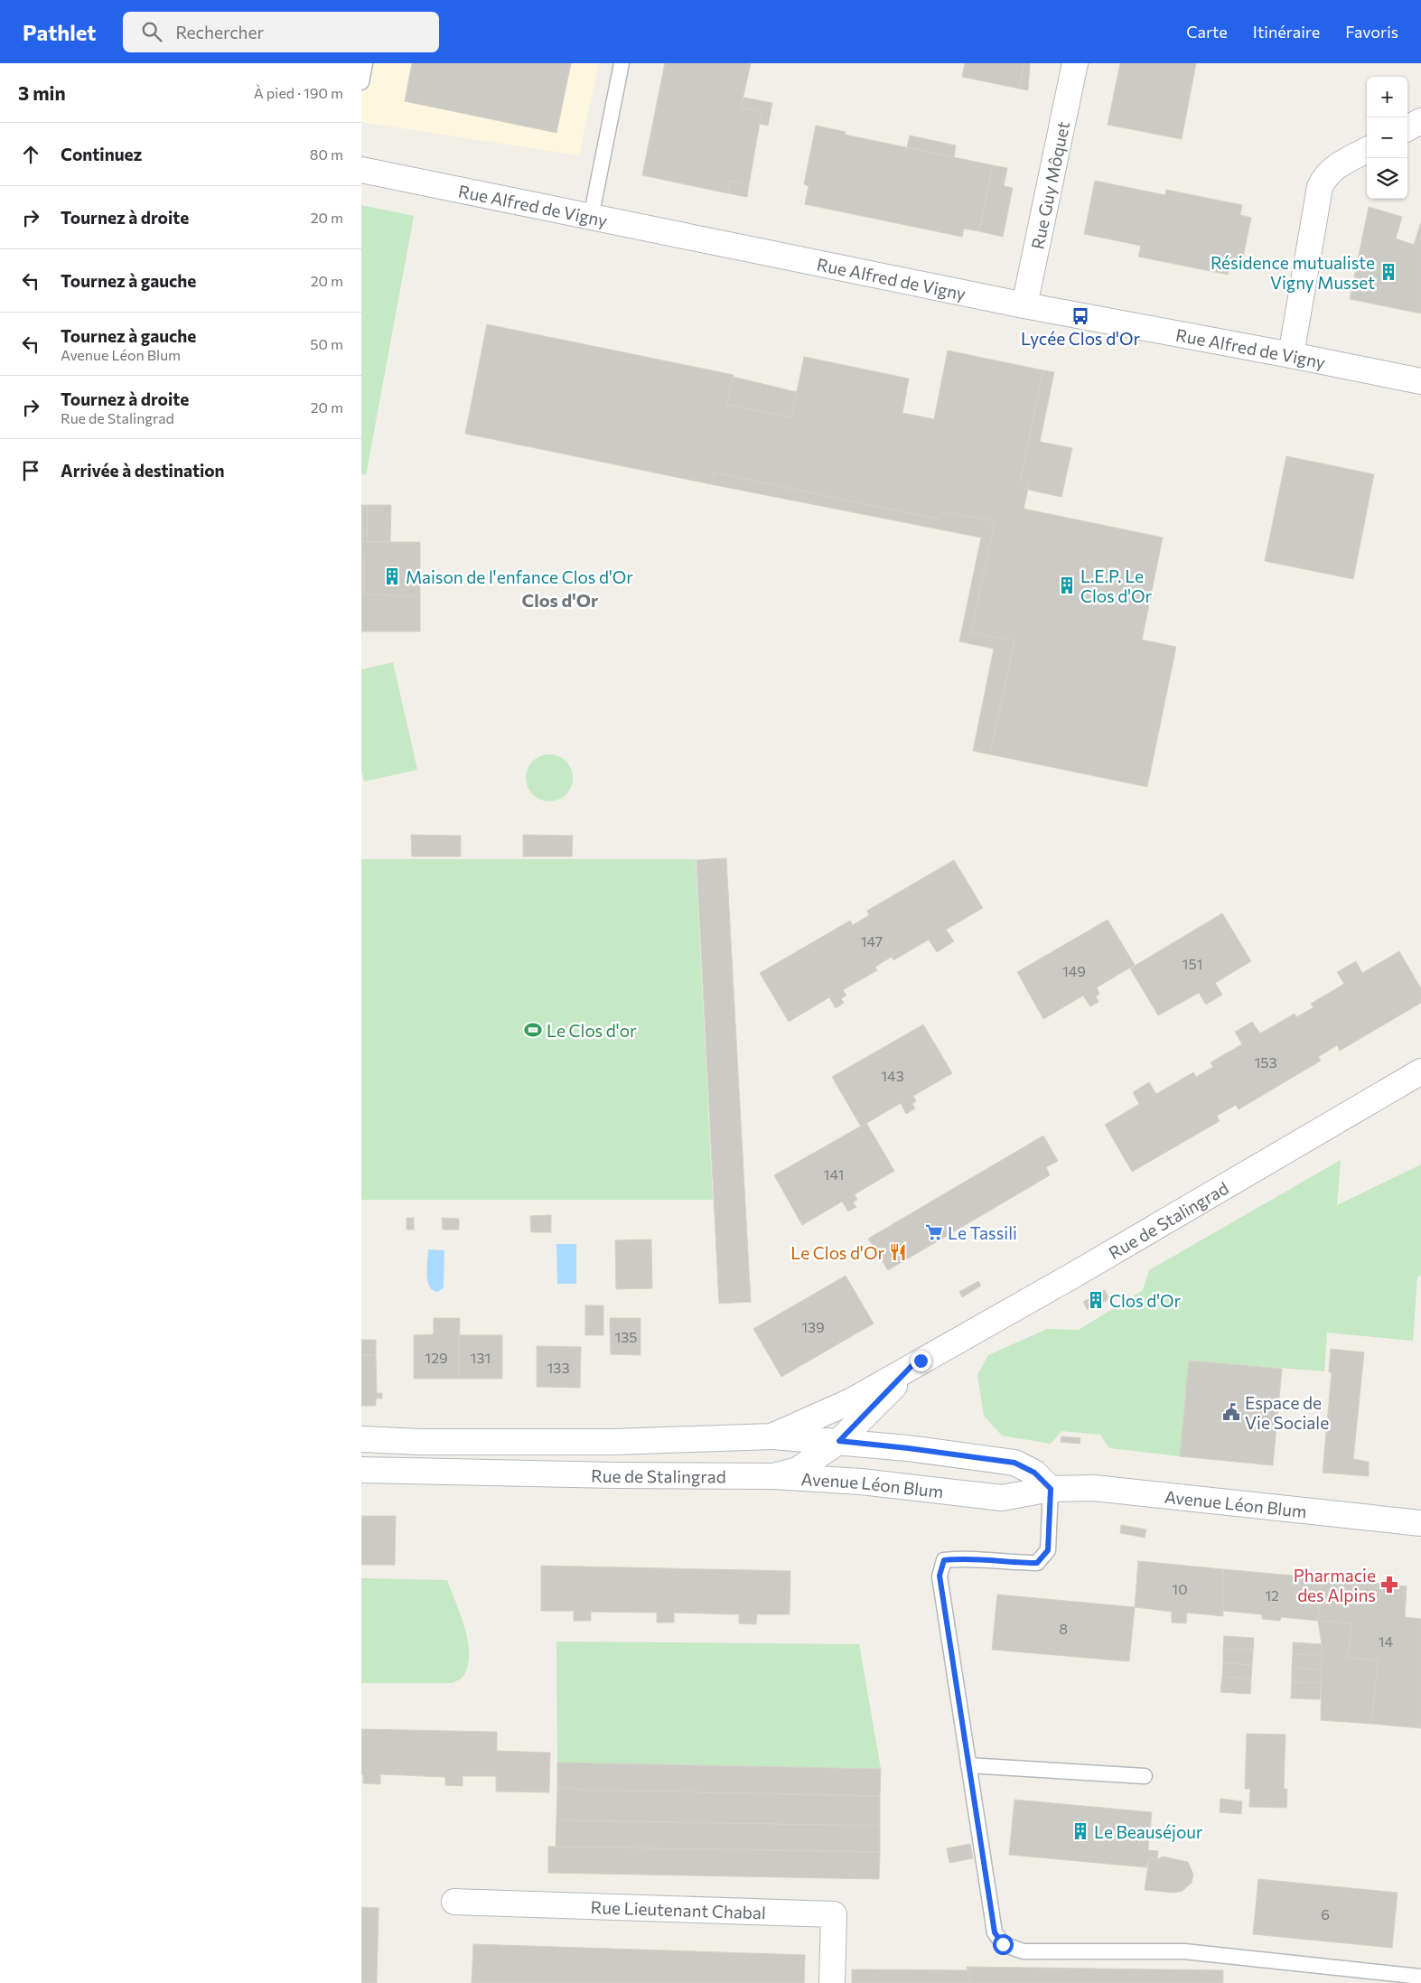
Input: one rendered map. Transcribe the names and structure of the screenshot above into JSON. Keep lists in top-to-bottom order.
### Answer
{
  "streets": {
    "street": [
      "Rue Guy Môquet",
      "Rue Alfred de Vigny",
      "Rue de Stalingrad",
      "Avenue Léon Blum",
      "Rue Lieutenant Chabal"
    ]
  },
  "crossings": [
    ["Rue Guy Môquet", "Rue Alfred de Vigny"],
    ["Rue de Stalingrad", "Avenue Léon Blum"]
  ],
  "districts": ["Clos d'Or"],
  "places": {
    "building": [
      "Résidence mutualiste Vigny Musset",
      "Maison de l'enfance Clos d'Or",
      "L.E.P. Le Clos d'Or",
      "Clos d'Or",
      "Le Beauséjour"
    ],
    "bus stop": ["Lycée Clos d'Or"],
    "sports": ["Le Clos d'or"],
    "supermarket": ["Le Tassili"],
    "restaurant": ["Le Clos d'Or"],
    "public building": ["Espace de Vie Sociale"],
    "pharmacy": ["Pharmacie des Alpins"]
  },
  "house_numbers": [
    "147",
    "151",
    "149",
    "153",
    "143",
    "141",
    "139",
    "135",
    "129",
    "131",
    "133",
    "10",
    "12",
    "8",
    "14",
    "6"
  ],
  "page": {
    "header": "Pathlet",
    "search": "Rechercher",
    "nav": ["Carte", "Itinéraire", "Favoris"],
    "heading": ["3 min", "À pied · 190 m"],
    "map_buttons": ["+", "−"],
    "list": [
      ["Continuez", "80 m"],
      ["Tournez à droite", "20 m"],
      ["Tournez à gauche", "20 m"],
      ["Tournez à gauche", "Avenue Léon Blum", "50 m"],
      ["Tournez à droite", "Rue de Stalingrad", "20 m"],
      "Arrivée à destination"
    ]
  }
}
